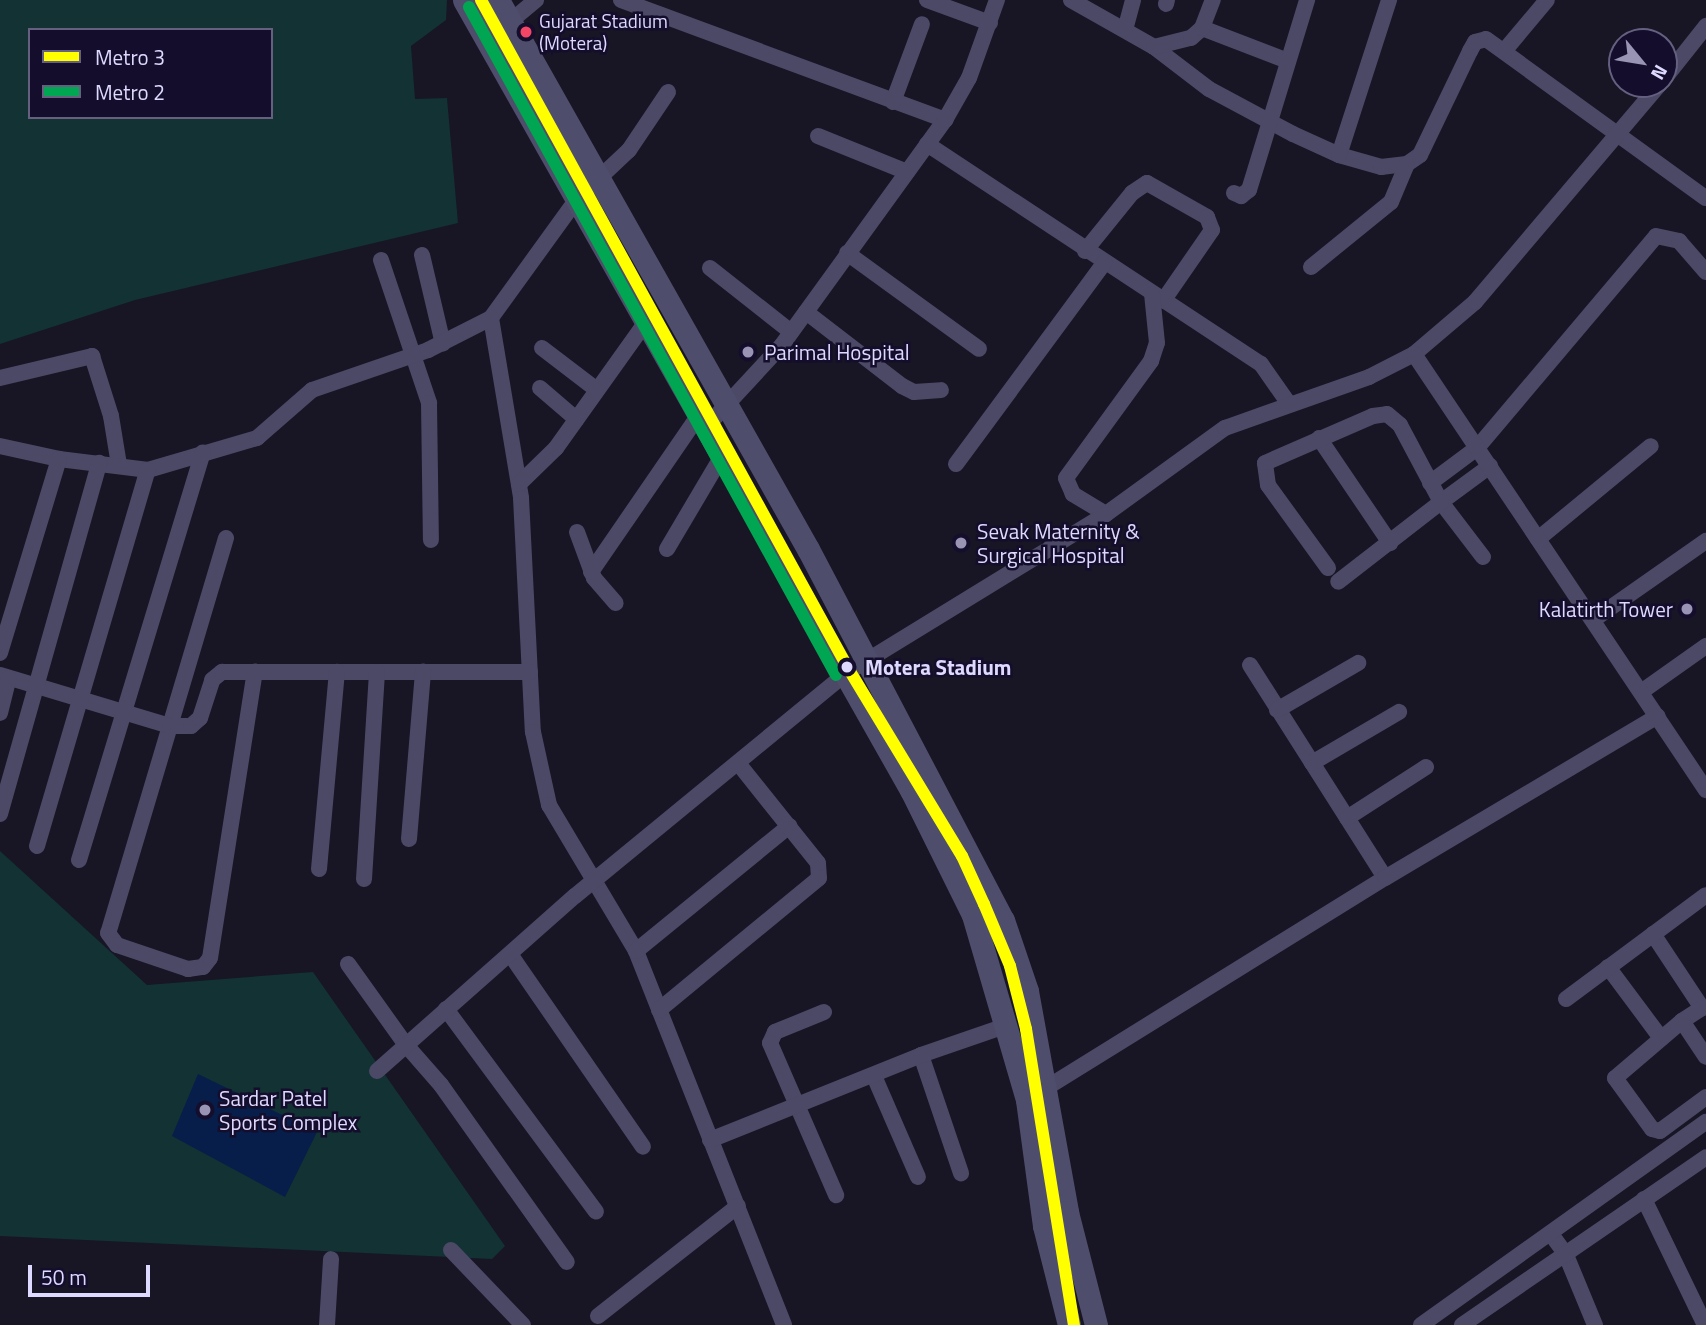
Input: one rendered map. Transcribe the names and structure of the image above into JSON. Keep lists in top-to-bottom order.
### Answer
{
  "places": [
    "Gujarat Stadium (Motera)",
    "Parimal Hospital",
    "Sevak Maternity & Surgical Hospital",
    "Kalatirth Tower",
    "Motera Stadium",
    "Sardar Patel Sports Complex"
  ],
  "lines": ["metro line 3", "metro line 2"],
  "legend": ["Metro 3", "Metro 2"],
  "scale_bar": "50 m",
  "north": "bottom right"
}
